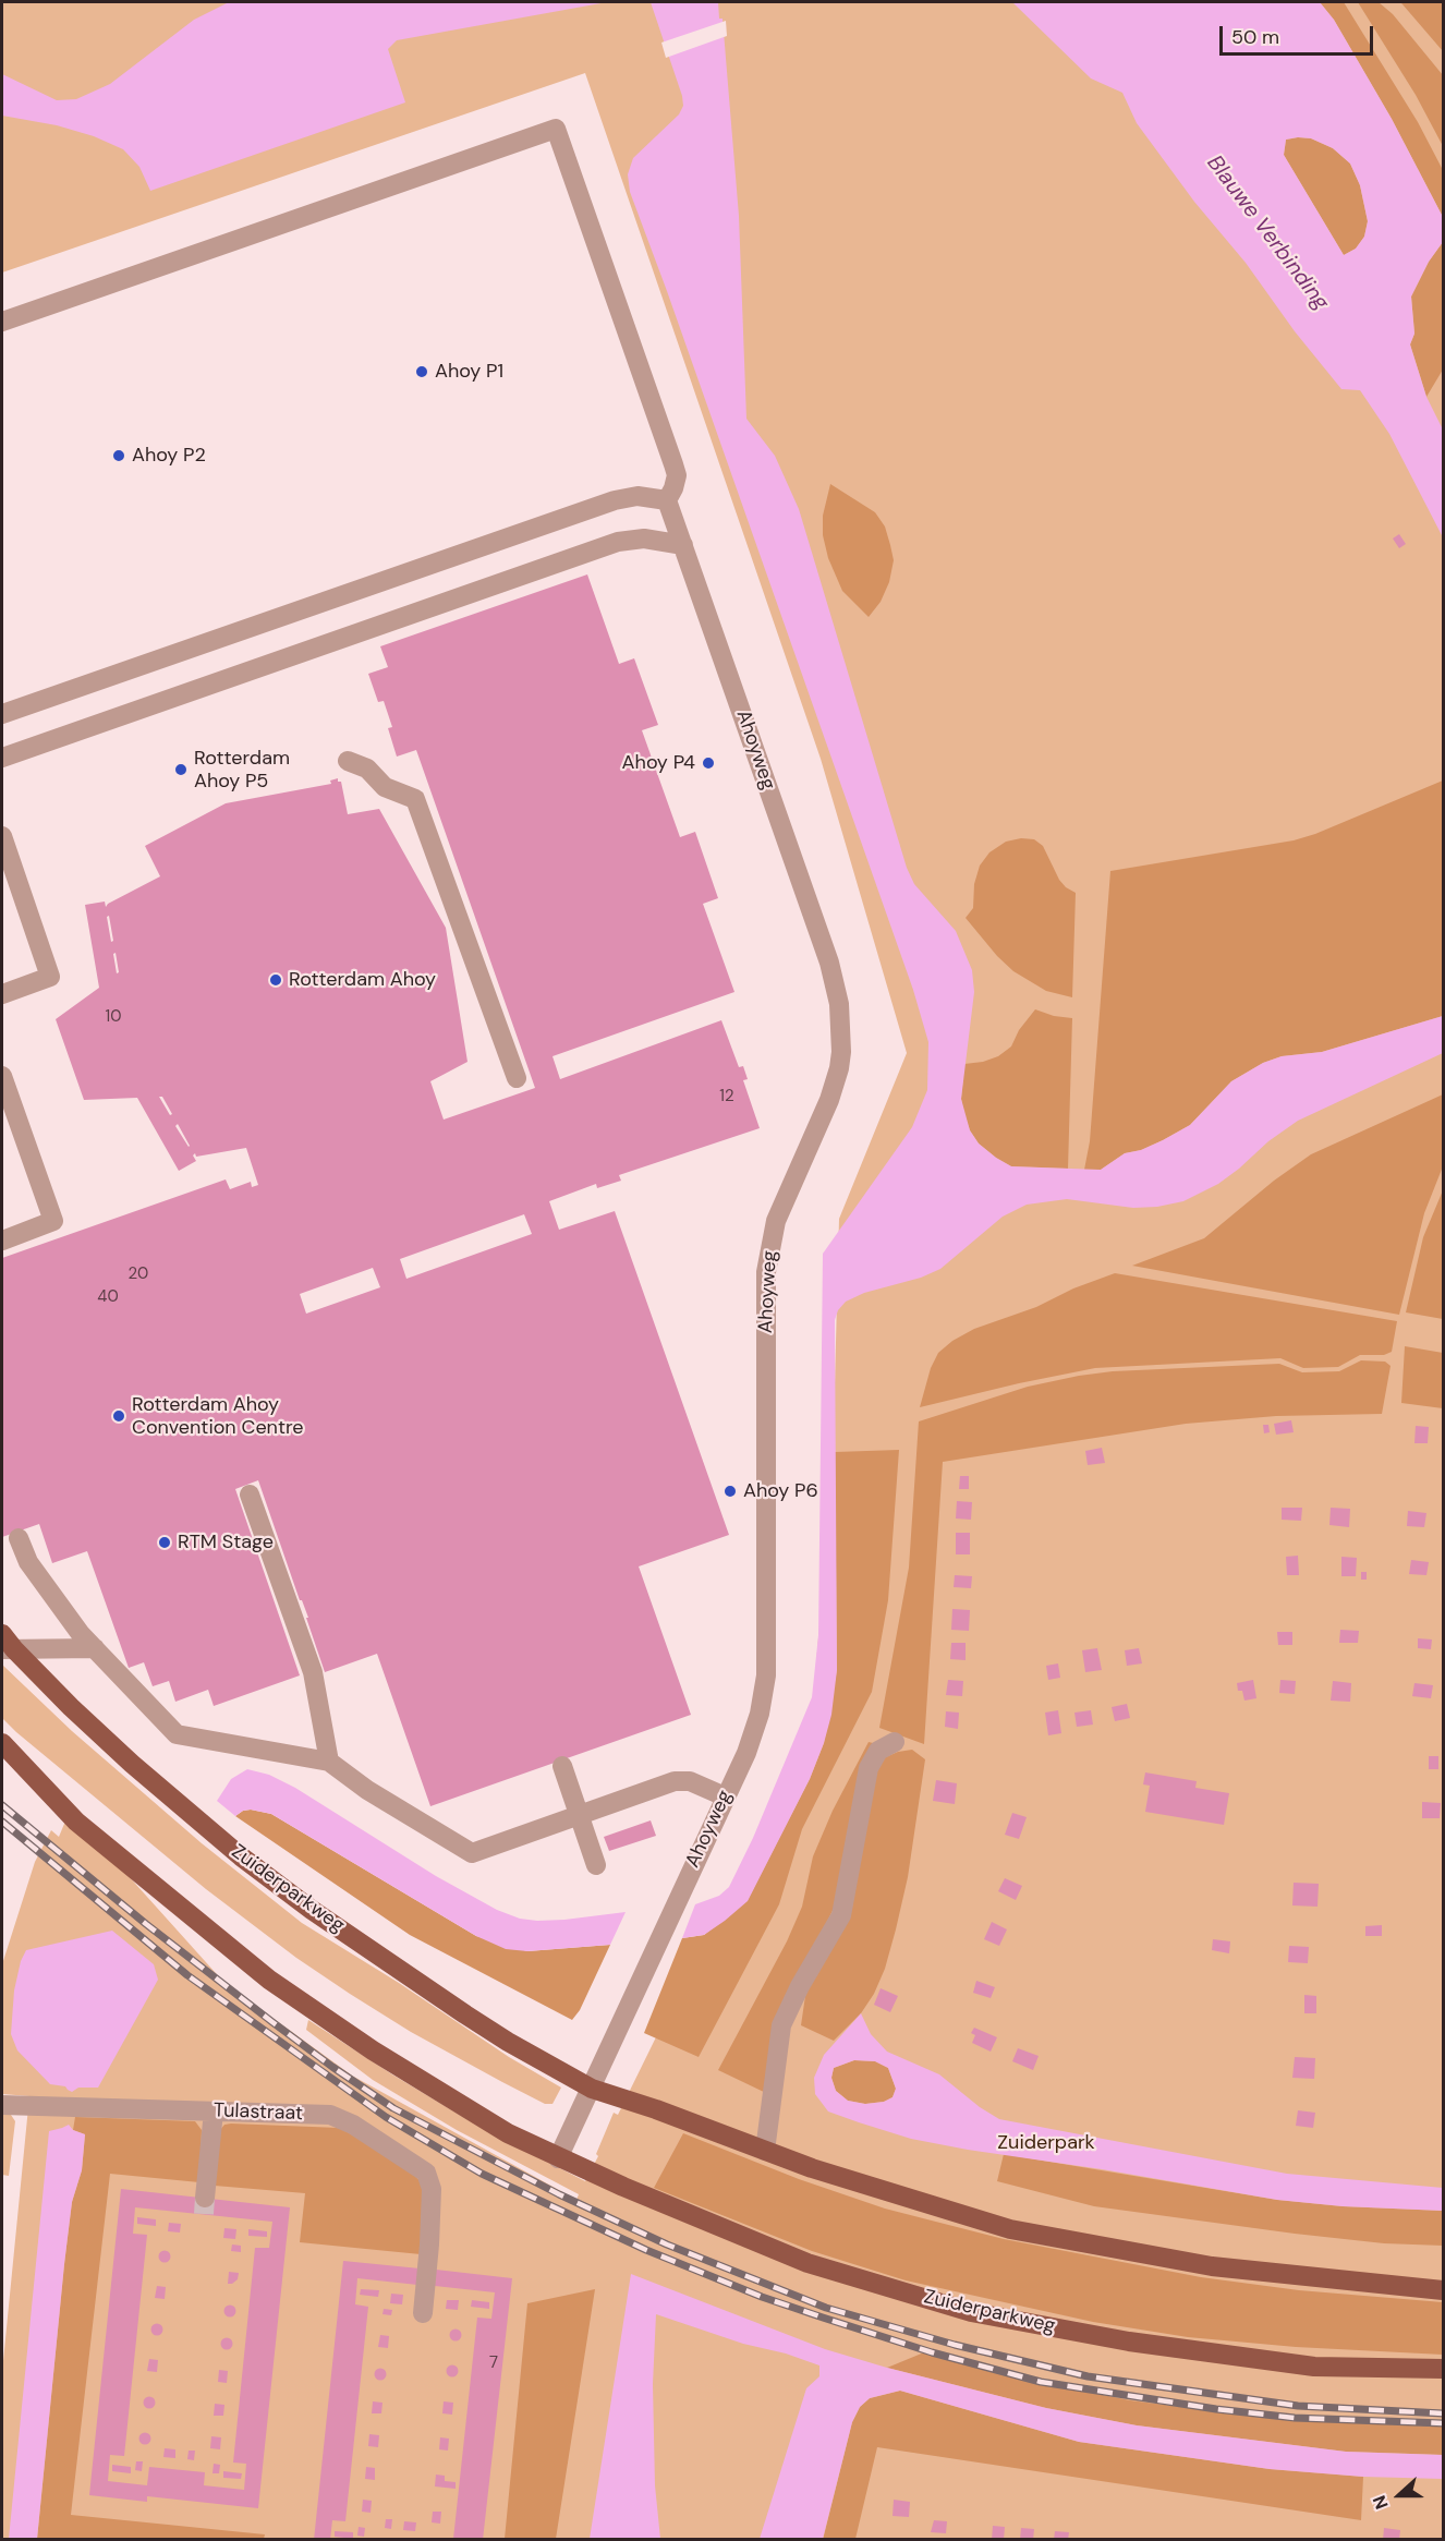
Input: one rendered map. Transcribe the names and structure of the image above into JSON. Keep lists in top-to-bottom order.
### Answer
{
  "streets": {
    "main road": ["Zuiderparkweg"],
    "street": ["Ahoyweg", "Tulastraat"]
  },
  "crossings": [
    ["Ahoyweg", "Zuiderparkweg"]
  ],
  "water": ["Blauwe Verbinding"],
  "parks": ["Zuiderpark"],
  "places": [
    "Ahoy P1",
    "Ahoy P2",
    "Ahoy P4",
    "Rotterdam Ahoy P5",
    "Rotterdam Ahoy",
    "Rotterdam Ahoy Convention Centre",
    "Ahoy P6",
    "RTM Stage"
  ],
  "house_numbers": [
    "10",
    "12",
    "20",
    "40",
    "7"
  ],
  "scale_bar": "50 m",
  "north": "left"
}
